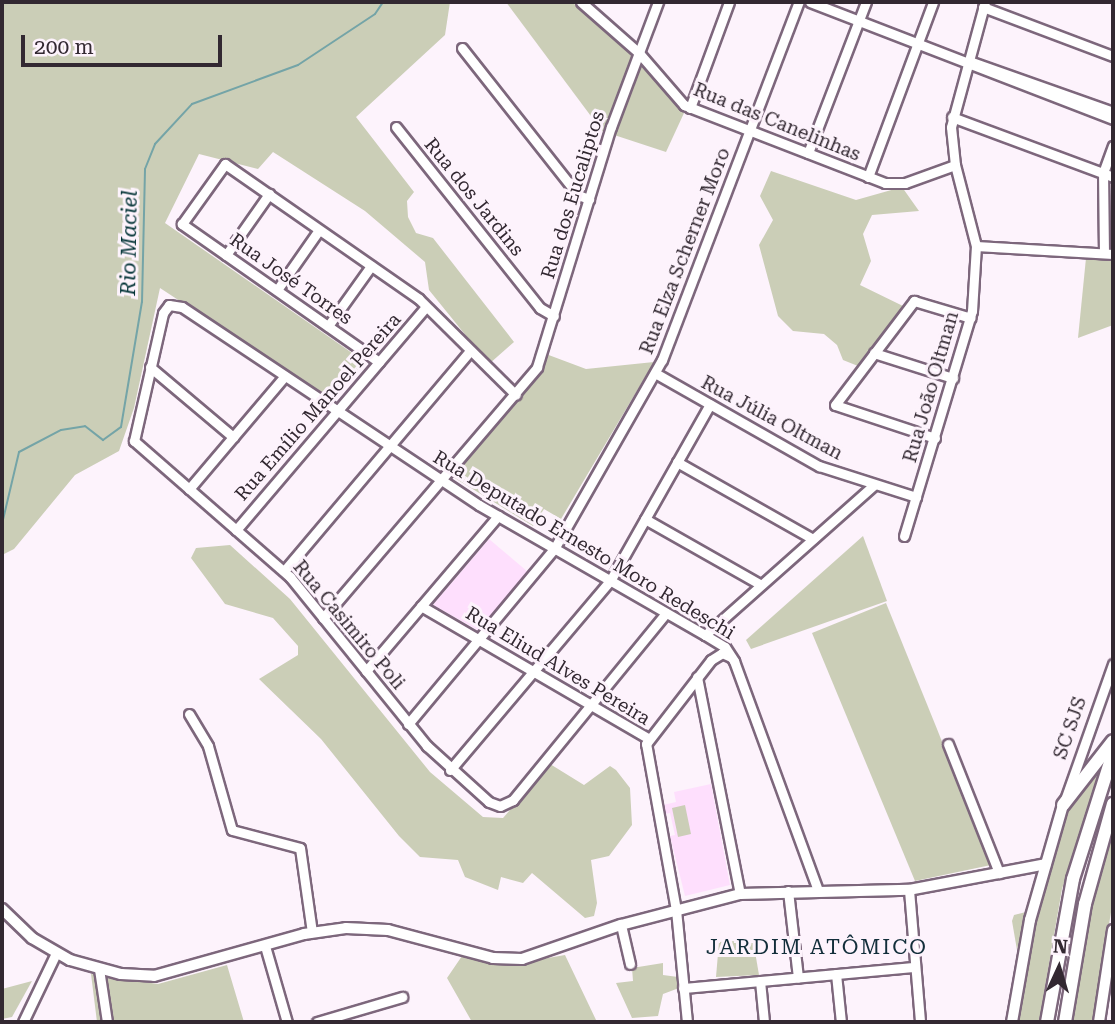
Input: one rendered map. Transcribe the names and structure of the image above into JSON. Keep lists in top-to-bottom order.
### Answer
{
  "streets": {
    "street": [
      "Rua das Canelinhas",
      "Rua dos Eucaliptos",
      "Rua dos Jardins",
      "Rua Elza Scherner Moro",
      "Rua José Torres",
      "Rua João Oltman",
      "Rua Emílio Manoel Pereira",
      "Rua Júlia Oltman",
      "Rua Deputado Ernesto Moro Redeschi",
      "Rua Casimiro Poli",
      "Rua Eliud Alves Pereira",
      "SC SJS"
    ]
  },
  "crossings": [
    ["Rua das Canelinhas", "Rua dos Eucaliptos"],
    ["Rua das Canelinhas", "Rua Elza Scherner Moro"],
    ["Rua das Canelinhas", "Rua João Oltman"],
    ["Rua dos Eucaliptos", "Rua dos Jardins"],
    ["Rua dos Eucaliptos", "Rua Deputado Ernesto Moro Redeschi"],
    ["Rua dos Eucaliptos", "Rua Casimiro Poli"],
    ["Rua Elza Scherner Moro", "Rua Júlia Oltman"],
    ["Rua Elza Scherner Moro", "Rua Deputado Ernesto Moro Redeschi"],
    ["Rua Elza Scherner Moro", "Rua Casimiro Poli"],
    ["Rua Elza Scherner Moro", "Rua Eliud Alves Pereira"],
    ["Rua José Torres", "Rua Emílio Manoel Pereira"],
    ["Rua João Oltman", "Rua Júlia Oltman"],
    ["Rua Emílio Manoel Pereira", "Rua Deputado Ernesto Moro Redeschi"],
    ["Rua Emílio Manoel Pereira", "Rua Casimiro Poli"],
    ["Rua Deputado Ernesto Moro Redeschi", "Rua Casimiro Poli"],
    ["Rua Casimiro Poli", "Rua Eliud Alves Pereira"]
  ],
  "districts": ["JARDIM ATÔMICO"],
  "water": ["Rio Maciel"],
  "scale_bar": "200 m",
  "north": "top"
}
